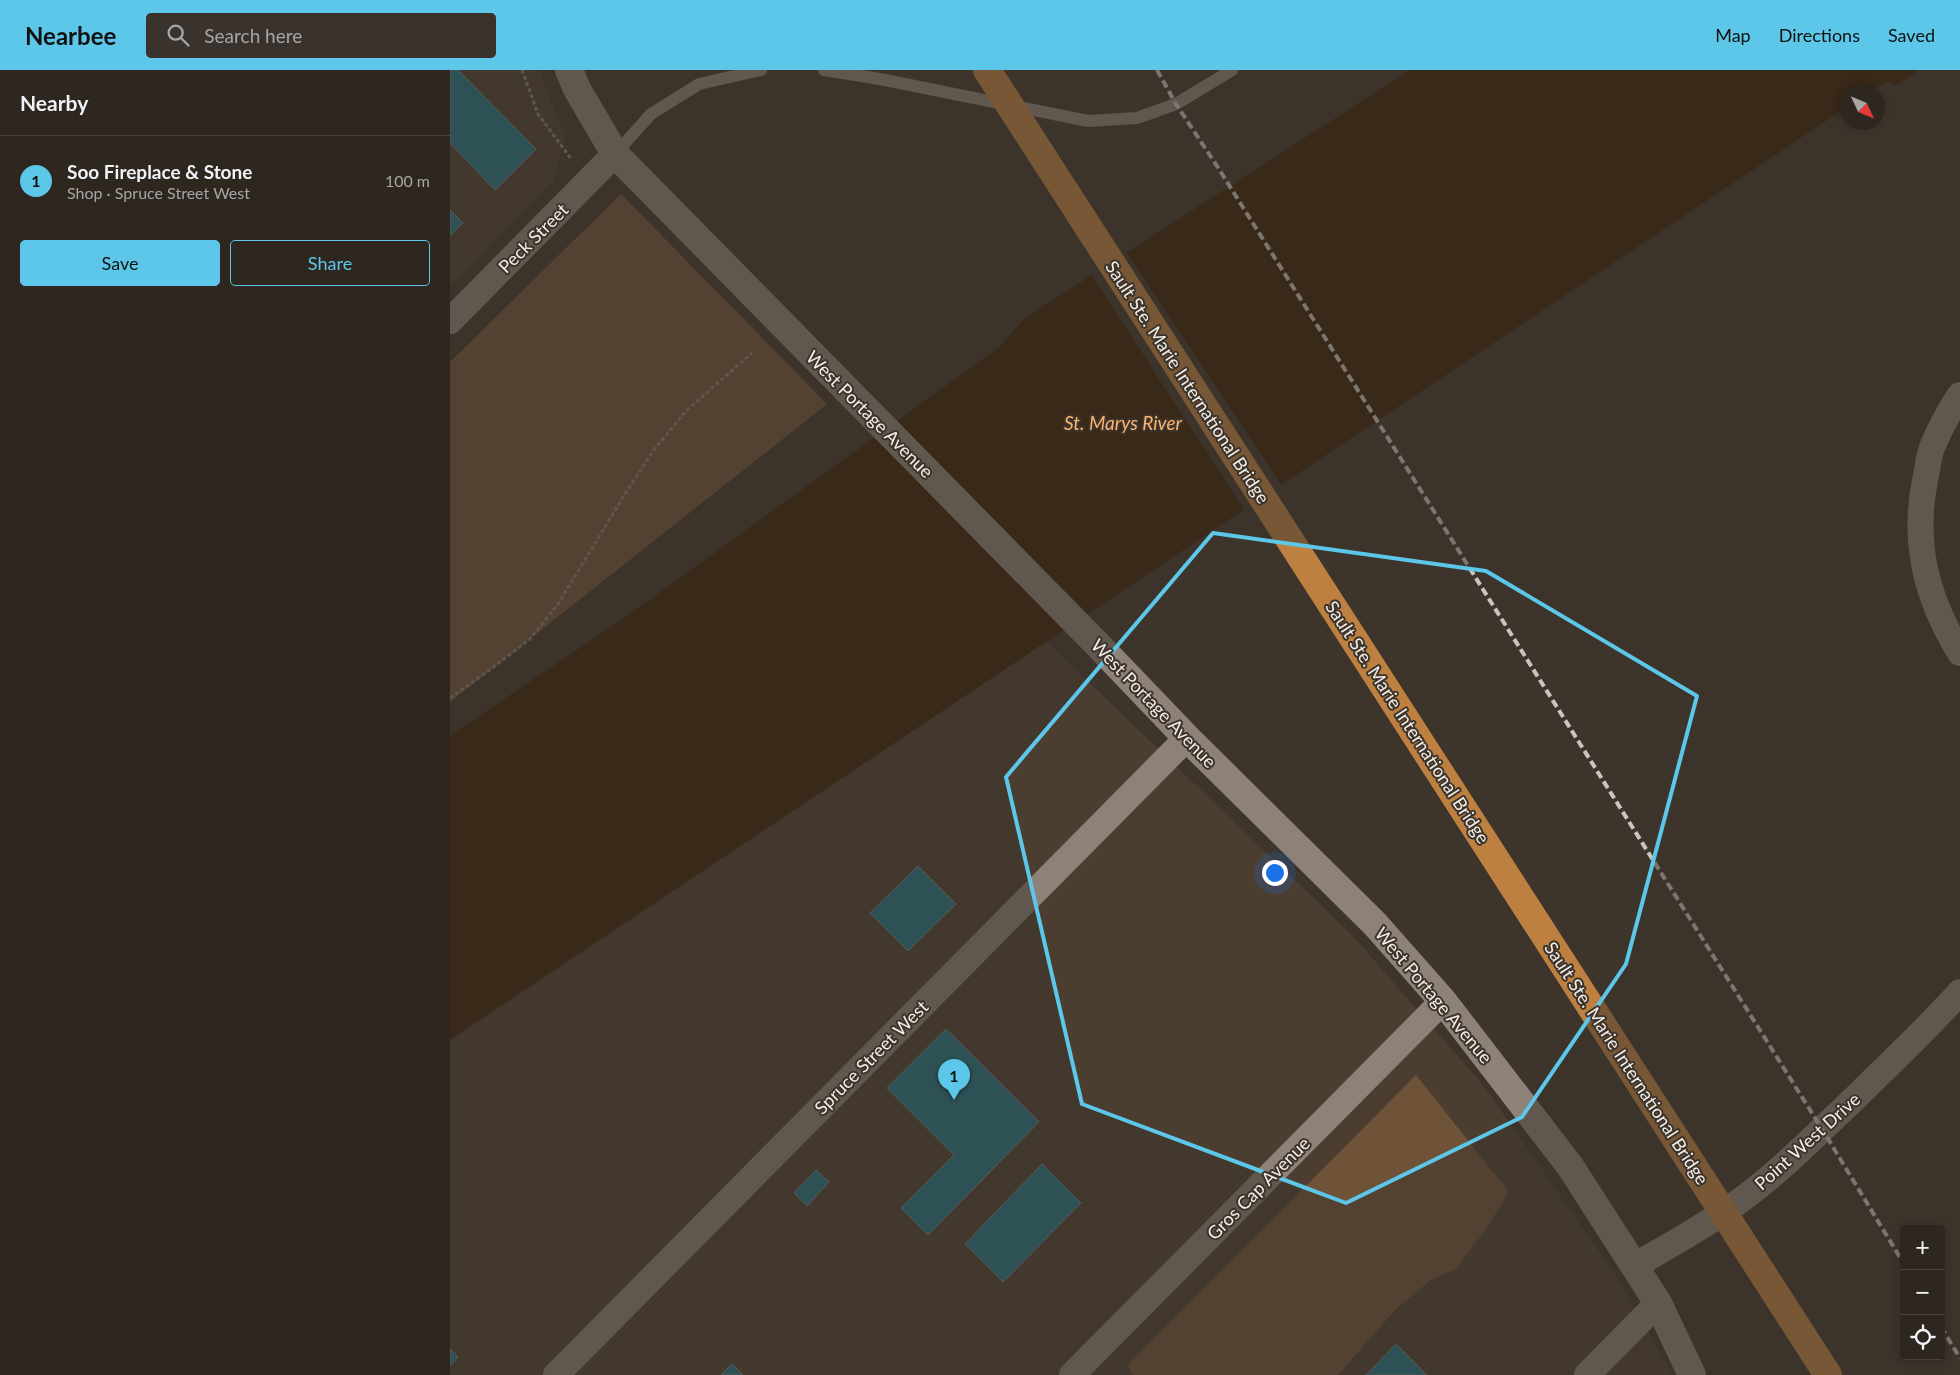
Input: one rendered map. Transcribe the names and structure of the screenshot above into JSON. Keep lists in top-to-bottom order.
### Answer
{
  "streets": {
    "highway": ["Sault Ste. Marie International Bridge"],
    "street": [
      "Peck Street",
      "West Portage Avenue",
      "Spruce Street West",
      "Point West Drive",
      "Gros Cap Avenue"
    ]
  },
  "crossings": [
    ["Peck Street", "West Portage Avenue"],
    ["West Portage Avenue", "Spruce Street West"],
    ["West Portage Avenue", "Point West Drive"],
    ["West Portage Avenue", "Gros Cap Avenue"]
  ],
  "water": ["St. Marys River"],
  "north": "bottom right",
  "page": {
    "header": "Nearbee",
    "search": "Search here",
    "nav": ["Map", "Directions", "Saved"],
    "heading": "Nearby",
    "list": [
      {
        "mark": "1",
        "name": "Soo Fireplace & Stone",
        "note": "Shop · Spruce Street West",
        "value": "100 m"
      }
    ],
    "buttons": ["Save", "Share"],
    "pins": "1",
    "map_buttons": ["+", "−"]
  }
}
